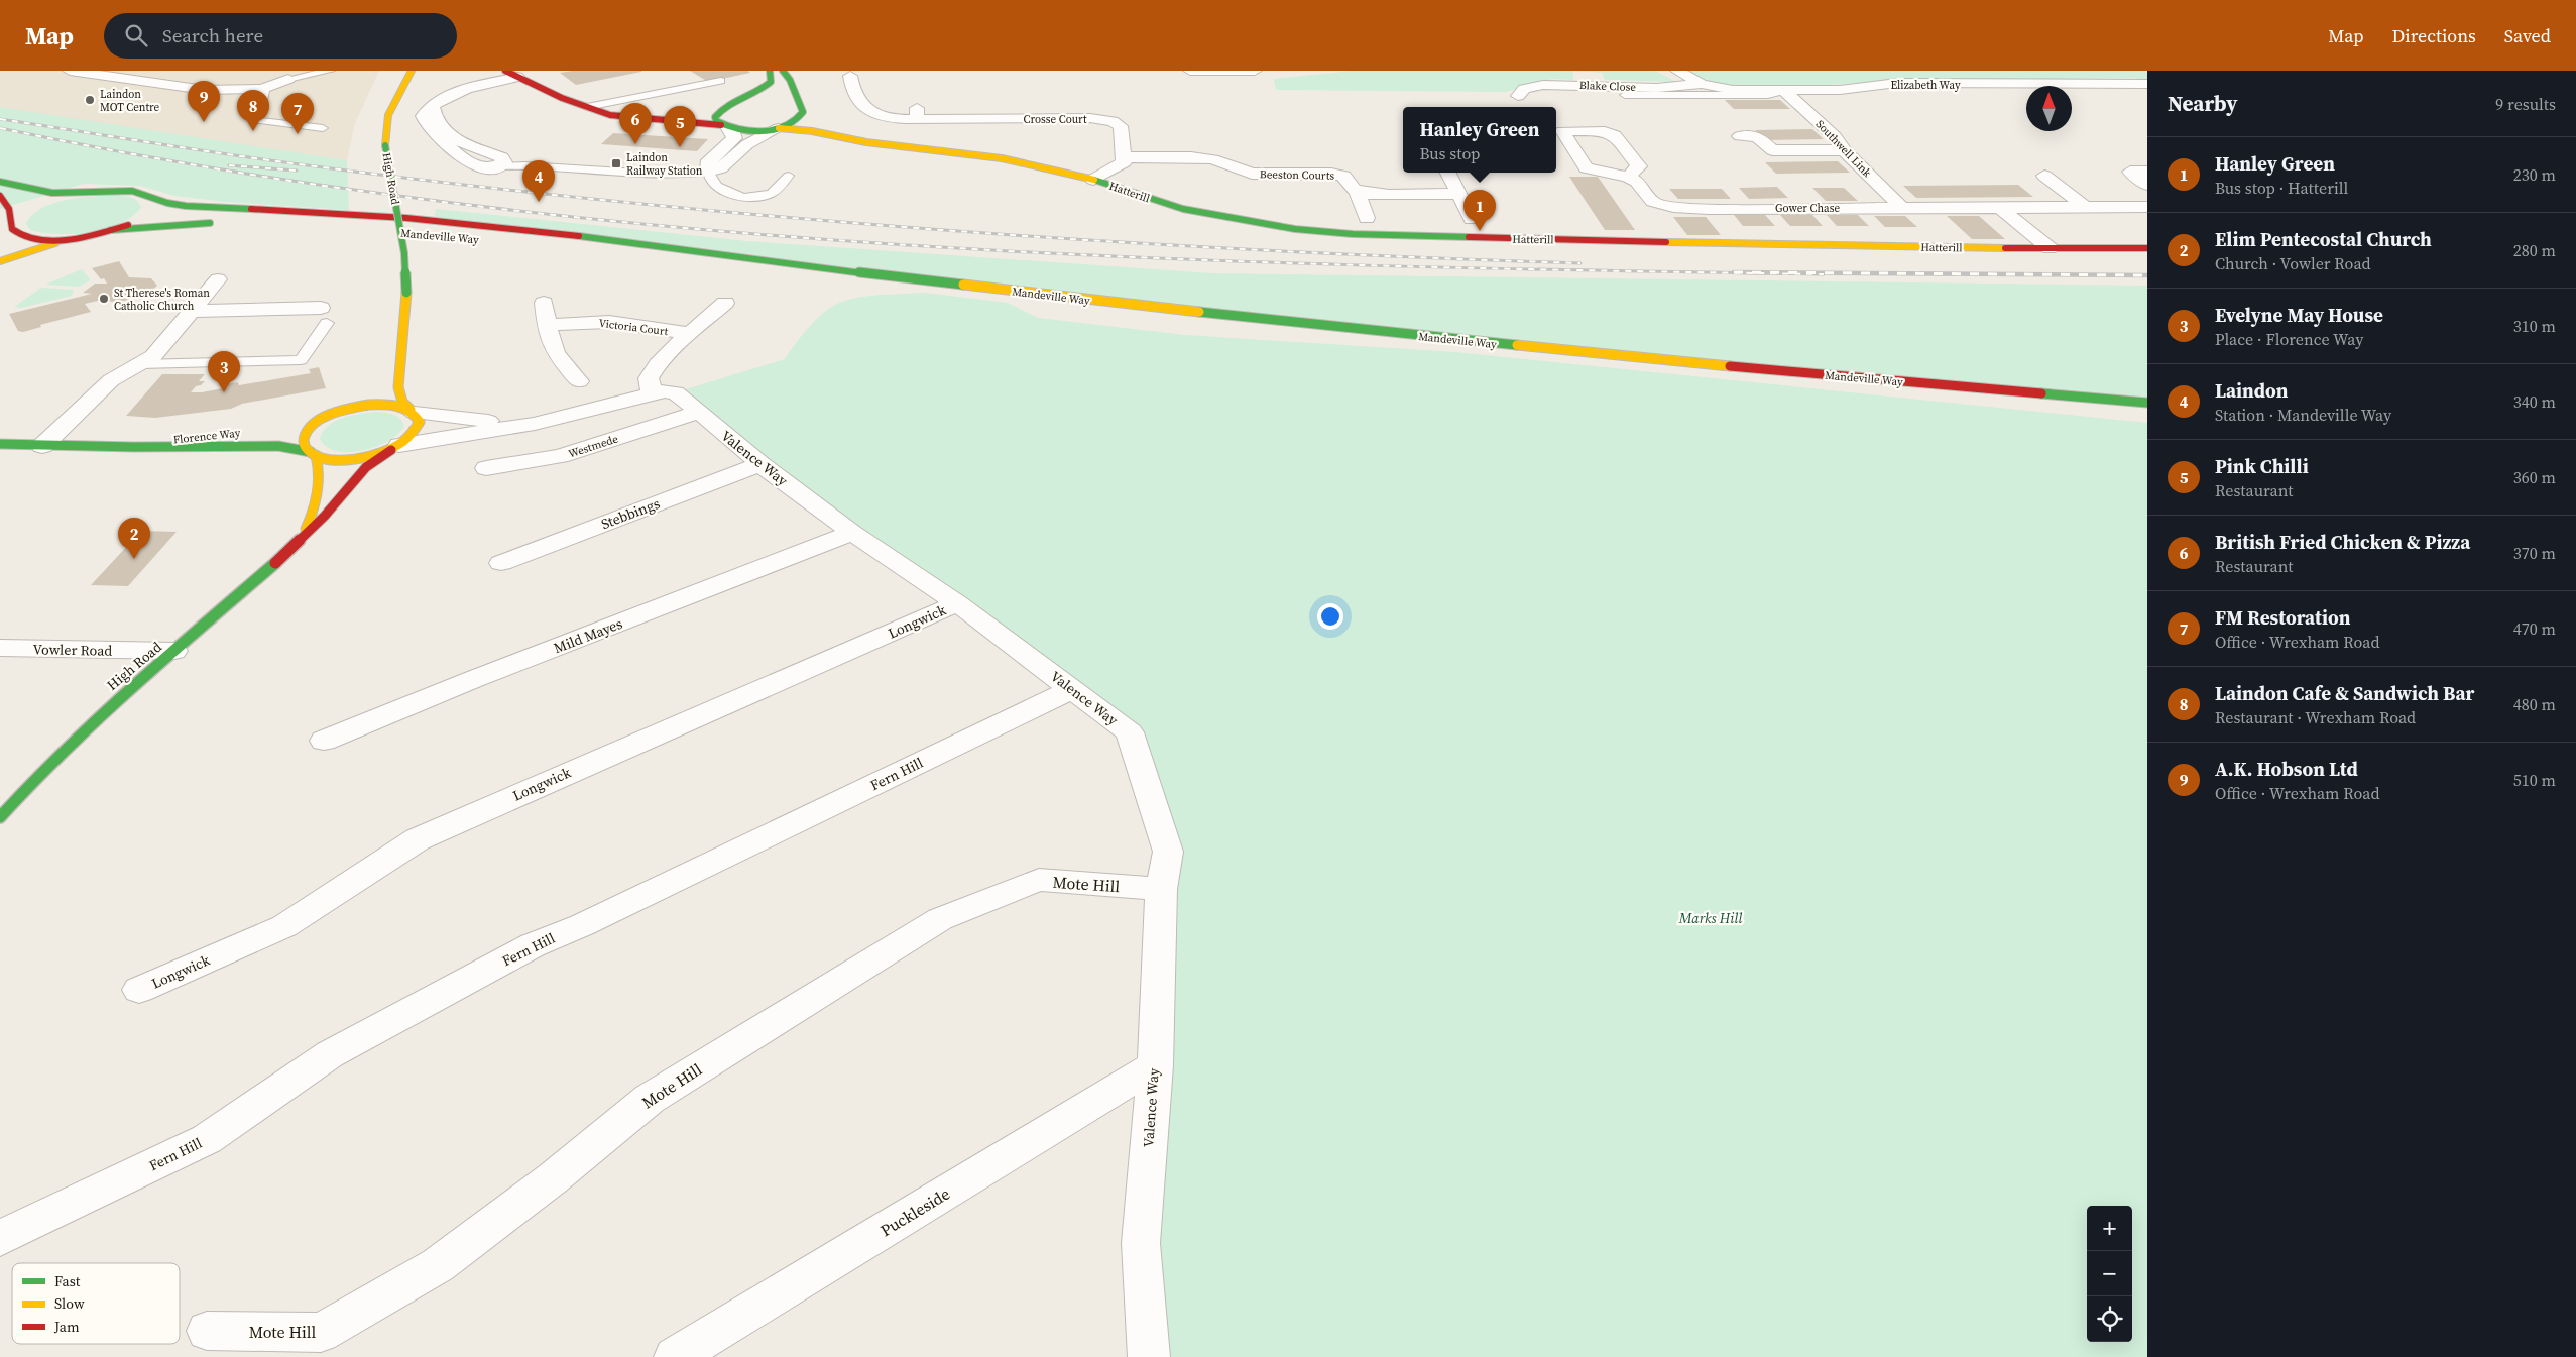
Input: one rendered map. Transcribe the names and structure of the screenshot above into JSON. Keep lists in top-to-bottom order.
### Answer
{
  "streets": {
    "street": [
      "Elizabeth Way",
      "Blake Close",
      "Crosse Court",
      "Southwell Link",
      "Beeston Courts",
      "High Road",
      "Hatterill",
      "Gower Chase",
      "Mandeville Way",
      "Victoria Court",
      "Florence Way",
      "Westmede",
      "Valence Way",
      "Stebbings",
      "Longwick",
      "Mild Mayes",
      "Vowler Road",
      "Fern Hill",
      "Mote Hill",
      "Puckleside"
    ]
  },
  "crossings": [
    ["Elizabeth Way", "Blake Close"],
    ["Elizabeth Way", "Southwell Link"],
    ["Crosse Court", "Beeston Courts"],
    ["Southwell Link", "Gower Chase"],
    ["High Road", "Florence Way"],
    ["High Road", "Valence Way"],
    ["High Road", "Vowler Road"],
    ["Florence Way", "Valence Way"],
    ["Westmede", "Valence Way"],
    ["Valence Way", "Stebbings"],
    ["Valence Way", "Longwick"],
    ["Valence Way", "Mild Mayes"],
    ["Valence Way", "Fern Hill"],
    ["Valence Way", "Mote Hill"],
    ["Valence Way", "Puckleside"]
  ],
  "parks": ["Marks Hill"],
  "places": {
    "other": ["Laindon MOT Centre", "St Therese's Roman Catholic Church"],
    "transit": ["Laindon Railway Station"]
  },
  "legend": ["Fast", "Slow", "Jam"],
  "north": "top",
  "page": {
    "header": "Map",
    "search": "Search here",
    "nav": ["Map", "Directions", "Saved"],
    "heading": ["Nearby", "9 results"],
    "pins": [
      "9",
      "8",
      "7",
      "6",
      "5",
      "4",
      "1",
      "3",
      "2"
    ],
    "popup": ["Hanley Green", "Bus stop"],
    "list": [
      {
        "mark": "1",
        "name": "Hanley Green",
        "note": "Bus stop · Hatterill",
        "value": "230 m"
      },
      {
        "mark": "2",
        "name": "Elim Pentecostal Church",
        "note": "Church · Vowler Road",
        "value": "280 m"
      },
      {
        "mark": "3",
        "name": "Evelyne May House",
        "note": "Place · Florence Way",
        "value": "310 m"
      },
      {
        "mark": "4",
        "name": "Laindon",
        "note": "Station · Mandeville Way",
        "value": "340 m"
      },
      {
        "mark": "5",
        "name": "Pink Chilli",
        "note": "Restaurant",
        "value": "360 m"
      },
      {
        "mark": "6",
        "name": "British Fried Chicken & Pizza",
        "note": "Restaurant",
        "value": "370 m"
      },
      {
        "mark": "7",
        "name": "FM Restoration",
        "note": "Office · Wrexham Road",
        "value": "470 m"
      },
      {
        "mark": "8",
        "name": "Laindon Cafe & Sandwich Bar",
        "note": "Restaurant · Wrexham Road",
        "value": "480 m"
      },
      {
        "mark": "9",
        "name": "A.K. Hobson Ltd",
        "note": "Office · Wrexham Road",
        "value": "510 m"
      }
    ],
    "map_buttons": ["+", "−"]
  }
}
